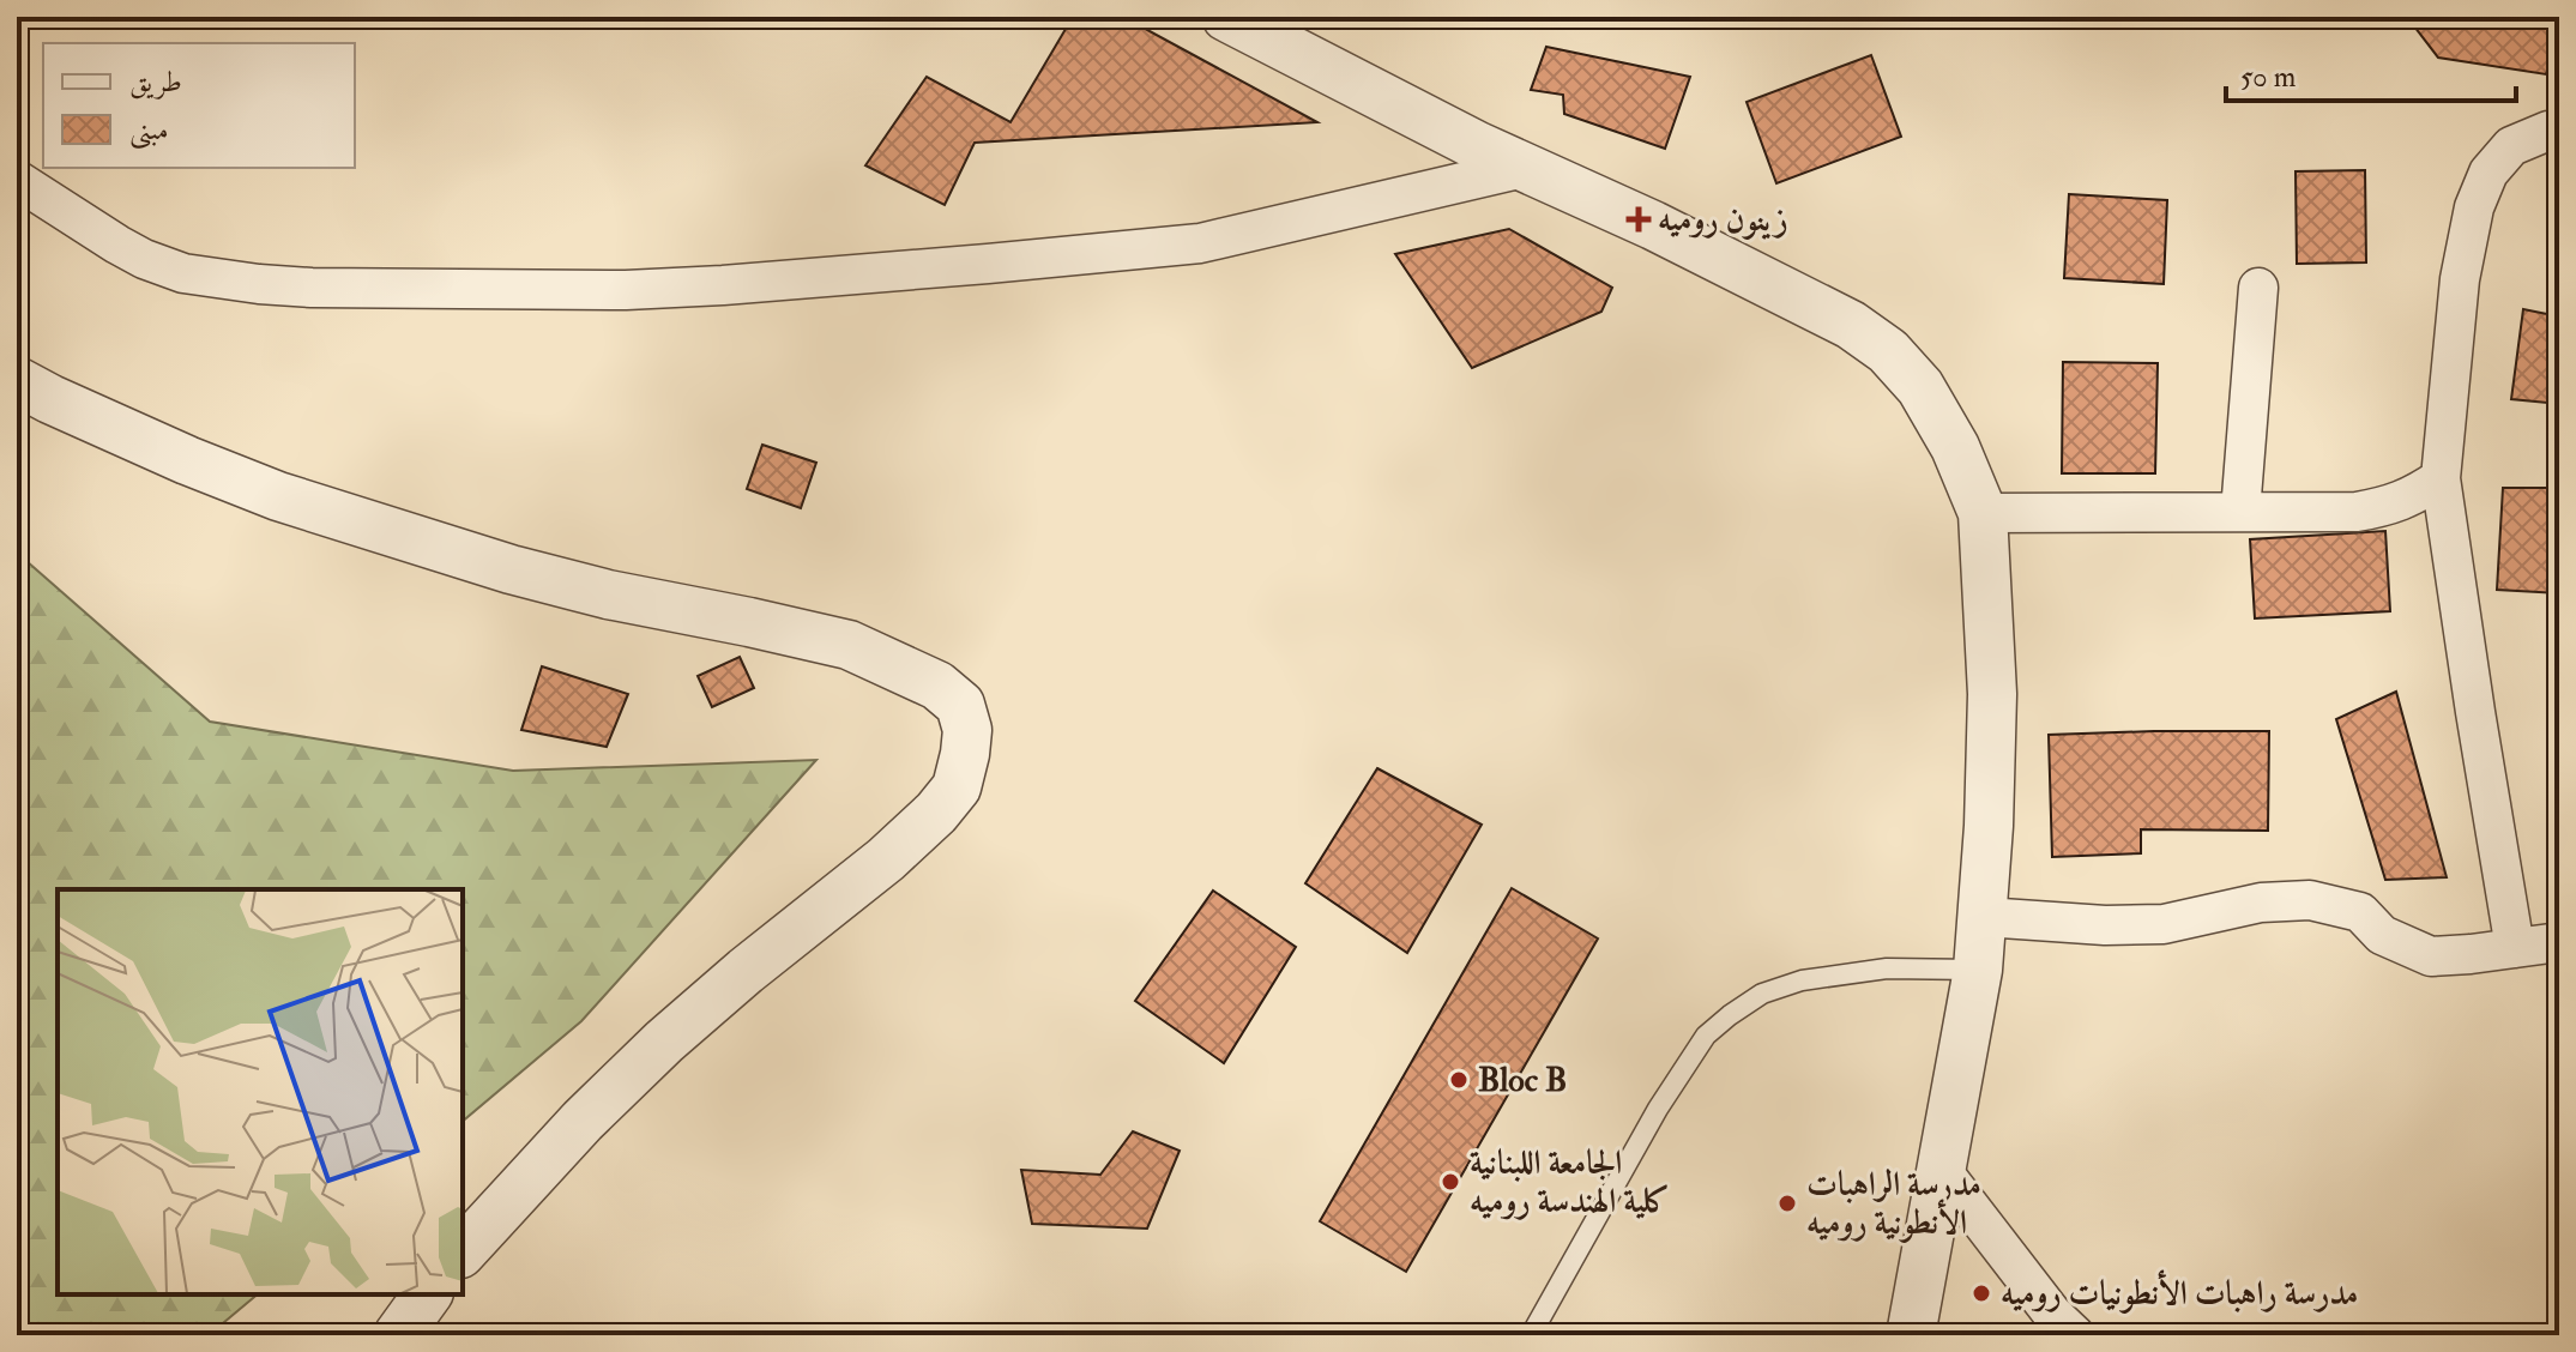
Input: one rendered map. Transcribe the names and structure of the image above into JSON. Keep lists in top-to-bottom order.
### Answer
{
  "places": {
    "health": ["زينون روميه"],
    "other": [
      "Bloc B",
      "الجامعة اللبنانية كلية الهندسة روميه",
      "مدرسة الراهبات الأنطونية روميه",
      "مدرسة راهبات الأنطونيات روميه"
    ]
  },
  "legend": ["طريق", "مبنى"],
  "scale_bar": "50 m"
}
